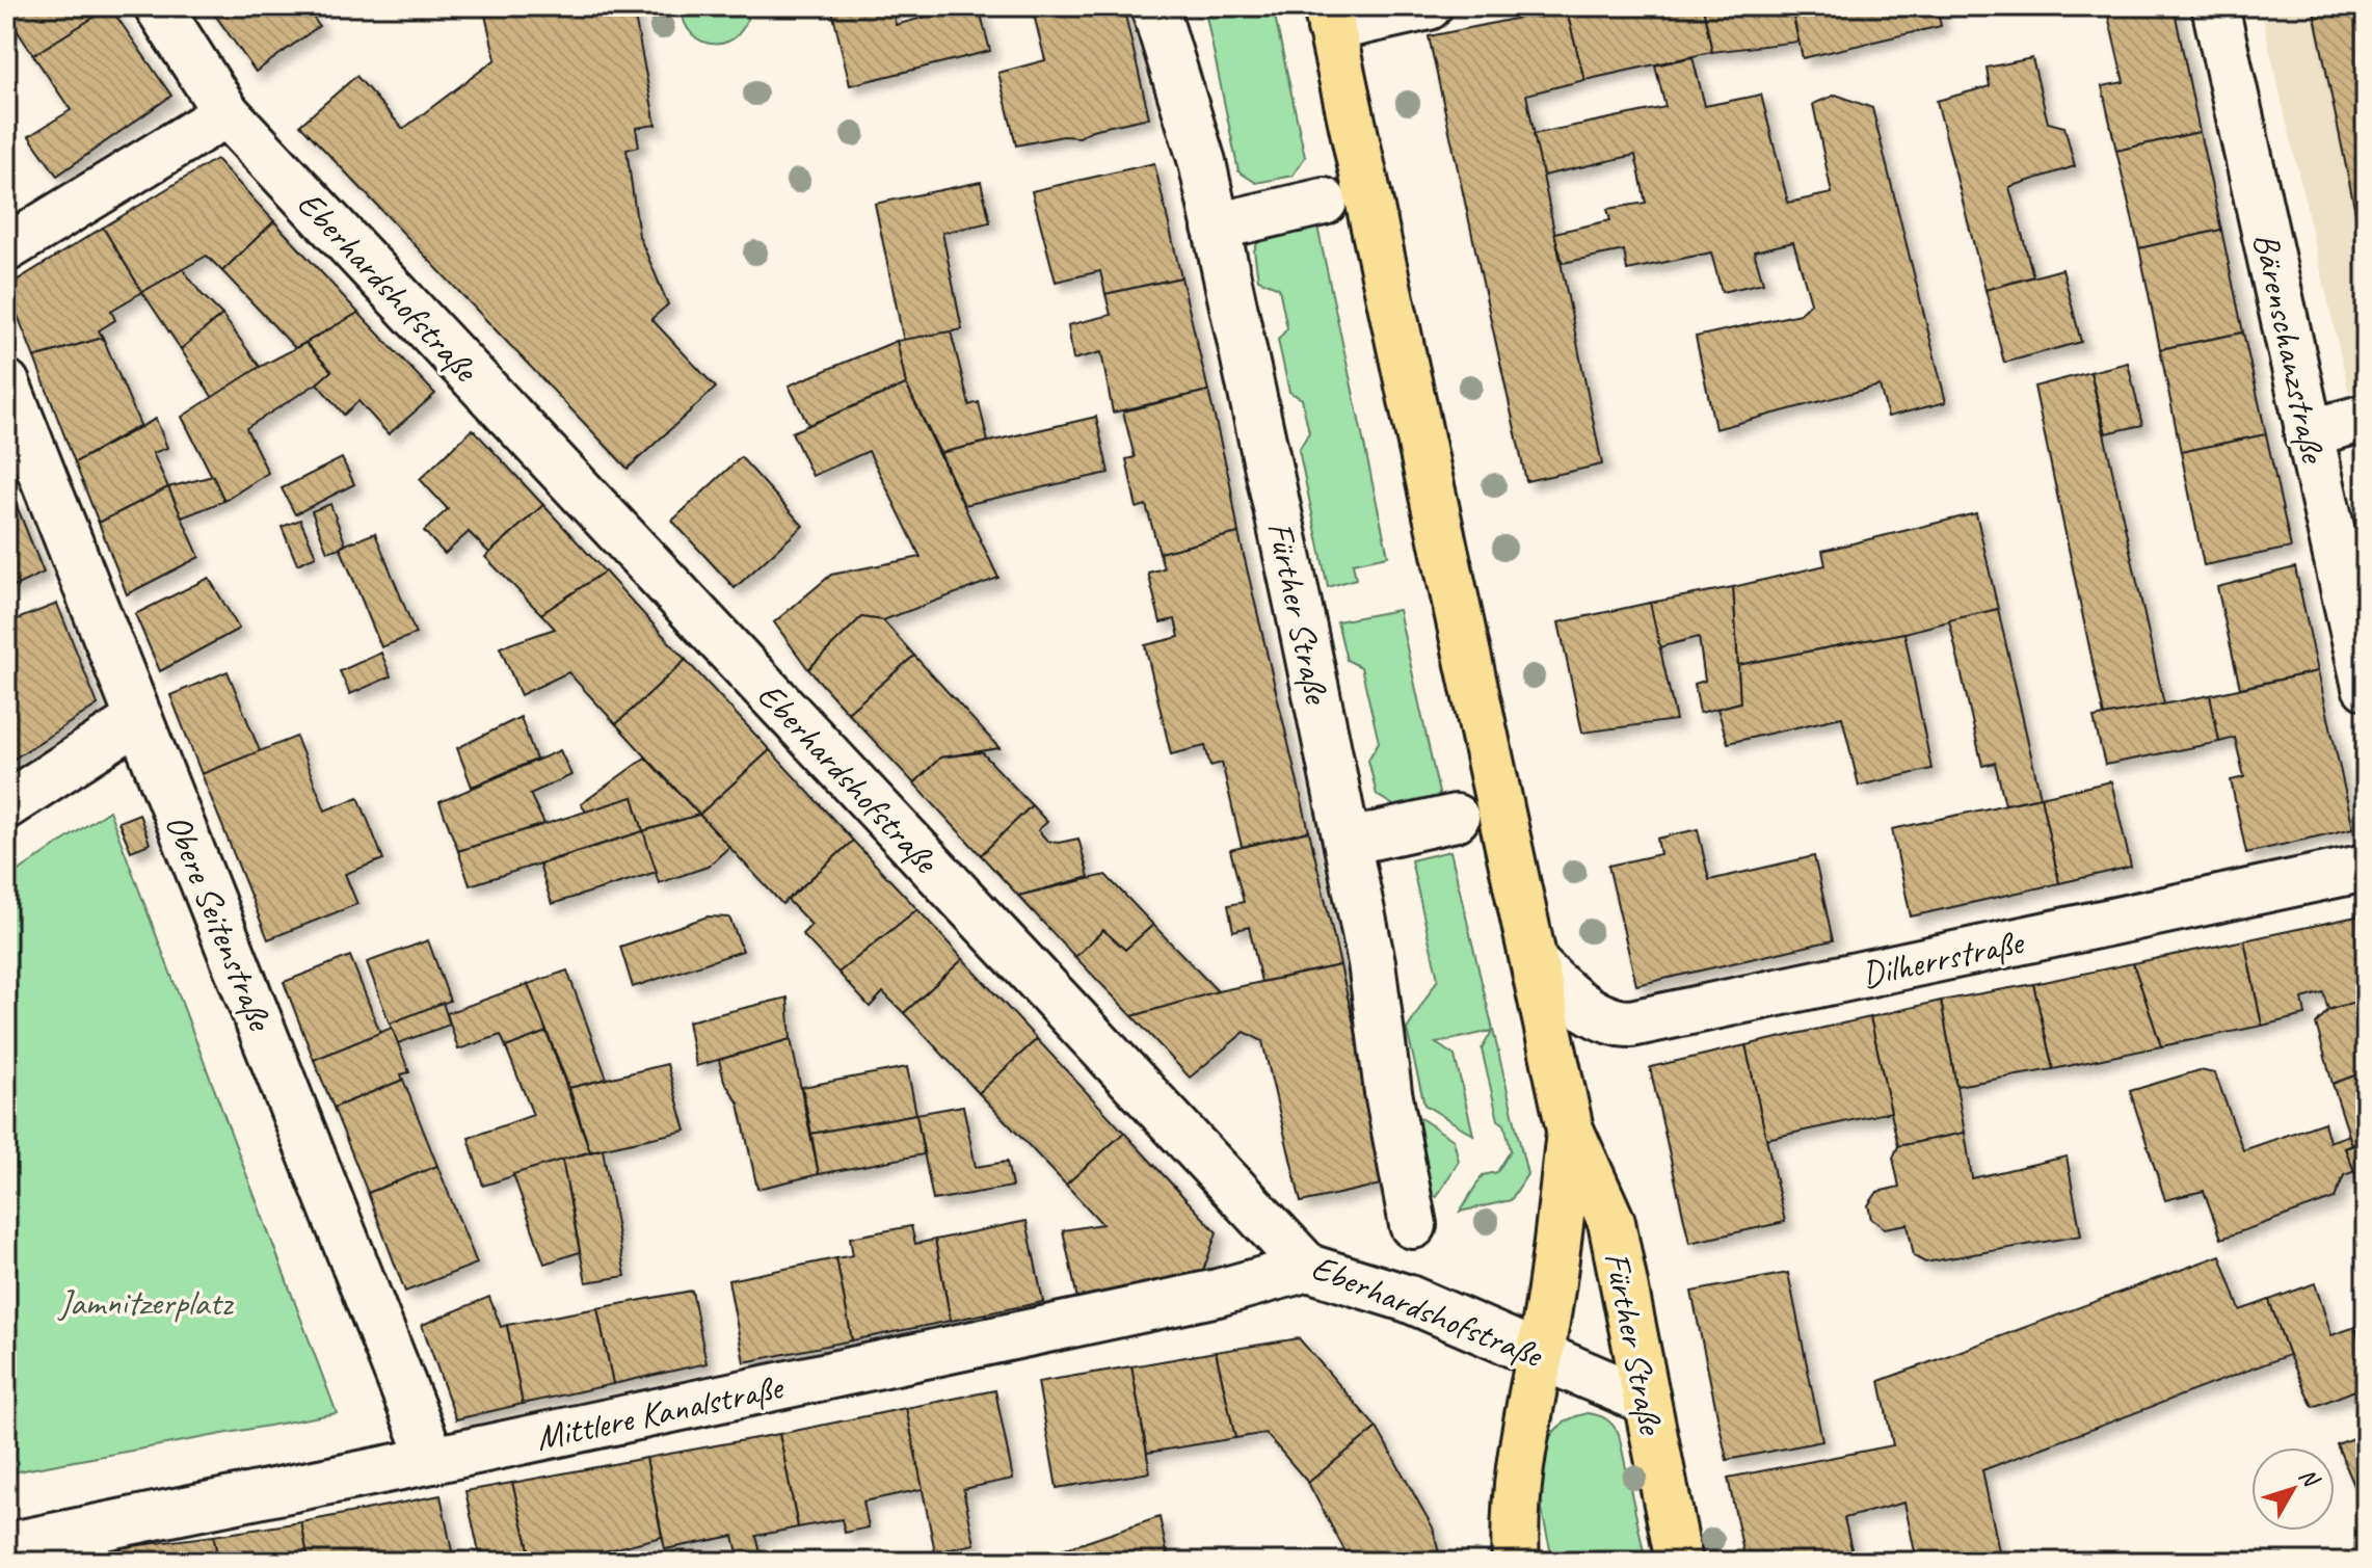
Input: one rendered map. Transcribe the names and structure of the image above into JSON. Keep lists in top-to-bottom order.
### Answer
{
  "streets": {
    "main road": ["Fürther Straße"],
    "street": [
      "Eberhardshofstraße",
      "Bärenschanzstraße",
      "Obere Seitenstraße",
      "Dilherrstraße",
      "Mittlere Kanalstraße"
    ]
  },
  "crossings": [
    ["Eberhardshofstraße", "Fürther Straße"],
    ["Eberhardshofstraße", "Mittlere Kanalstraße"],
    ["Fürther Straße", "Dilherrstraße"],
    ["Obere Seitenstraße", "Mittlere Kanalstraße"]
  ],
  "parks": ["Jamnitzerplatz"],
  "north": "top right"
}
